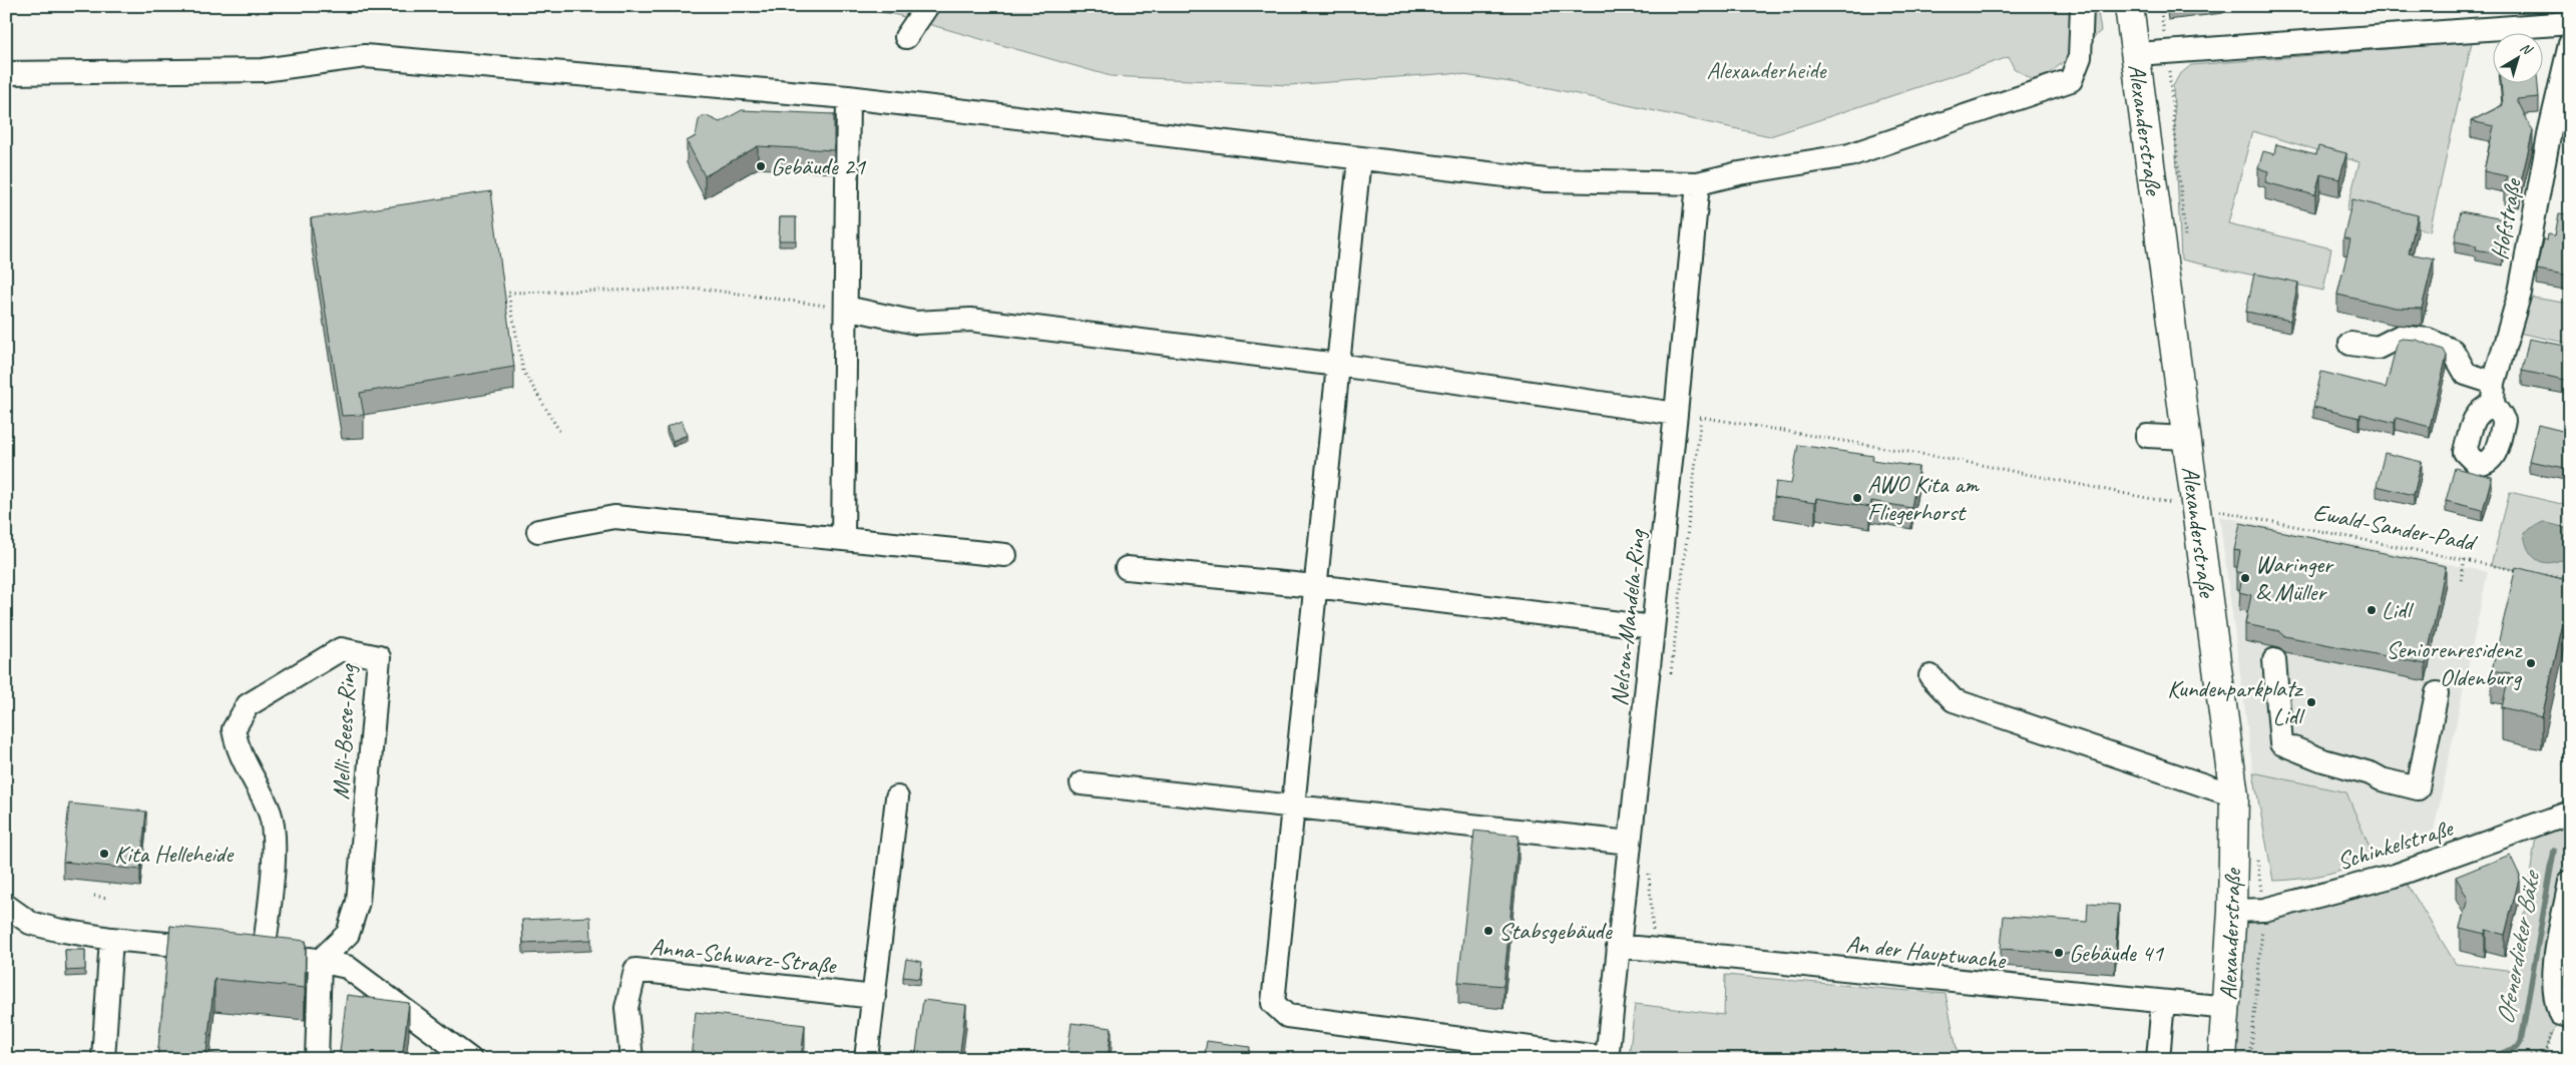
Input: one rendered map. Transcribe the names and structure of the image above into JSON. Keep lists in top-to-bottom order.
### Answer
{
  "streets": {
    "main road": ["Alexanderstraße"],
    "street": [
      "Hofstraße",
      "Nelson-Mandela-Ring",
      "Melli-Beese-Ring",
      "Schinkelstraße",
      "An der Hauptwache",
      "Anna-Schwarz-Straße"
    ],
    "path": ["Ewald-Sander-Padd"]
  },
  "crossings": [
    ["Alexanderstraße", "Schinkelstraße"],
    ["Alexanderstraße", "An der Hauptwache"],
    ["Nelson-Mandela-Ring", "An der Hauptwache"]
  ],
  "water": ["Ofenerdieker Bäke"],
  "parks": ["Alexanderheide"],
  "places": [
    "Gebäude 21",
    "AWO Kita am Fliegerhorst",
    "Waringer & Müller",
    "Lidl",
    "Seniorenresidenz Oldenburg",
    "Kundenparkplatz Lidl",
    "Kita Helleheide",
    "Stabsgebäude",
    "Gebäude 41"
  ],
  "north": "top right"
}
